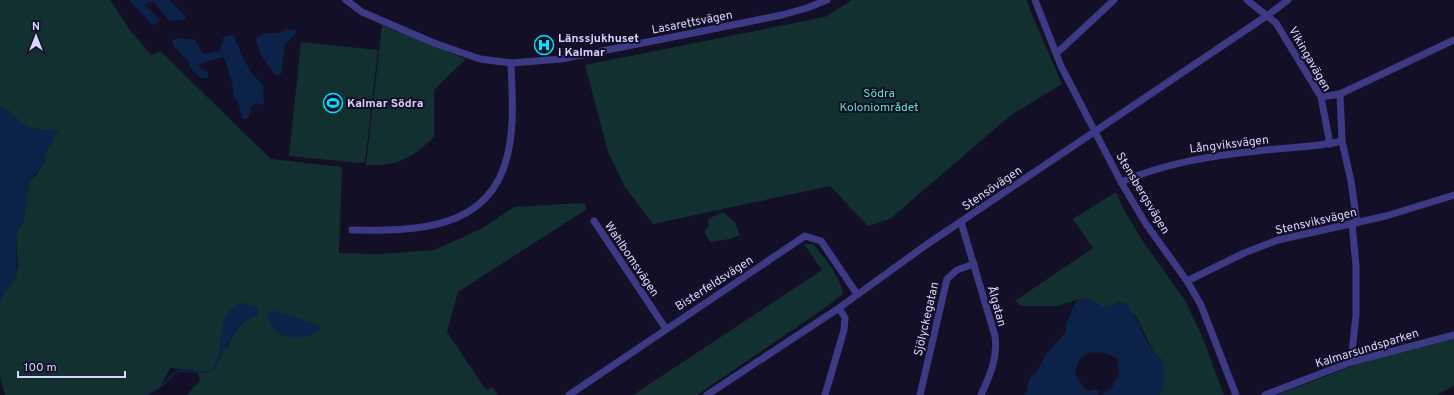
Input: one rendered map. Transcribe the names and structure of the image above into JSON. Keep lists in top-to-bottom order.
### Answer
{
  "streets": {
    "street": [
      "Lasarettsvägen",
      "Vikingavägen",
      "Långviksvägen",
      "Stensövägen",
      "Stensbergsvägen",
      "Stensviksvägen",
      "Wahlbomsvägen",
      "Bisterfeldsvägen",
      "Ålgatan",
      "Sjölyckegatan",
      "Kalmarsundsparken"
    ]
  },
  "crossings": [
    ["Vikingavägen", "Långviksvägen"],
    ["Vikingavägen", "Stensövägen"],
    ["Vikingavägen", "Stensviksvägen"],
    ["Vikingavägen", "Kalmarsundsparken"],
    ["Långviksvägen", "Stensbergsvägen"],
    ["Stensövägen", "Stensbergsvägen"],
    ["Stensövägen", "Bisterfeldsvägen"],
    ["Stensövägen", "Ålgatan"],
    ["Stensbergsvägen", "Stensviksvägen"],
    ["Wahlbomsvägen", "Bisterfeldsvägen"],
    ["Ålgatan", "Sjölyckegatan"]
  ],
  "parks": ["Södra Koloniområdet"],
  "places": {
    "hospital": ["Länssjukhuset i Kalmar"],
    "sports": ["Kalmar Södra"]
  },
  "scale_bar": "100 m",
  "north": "top"
}
